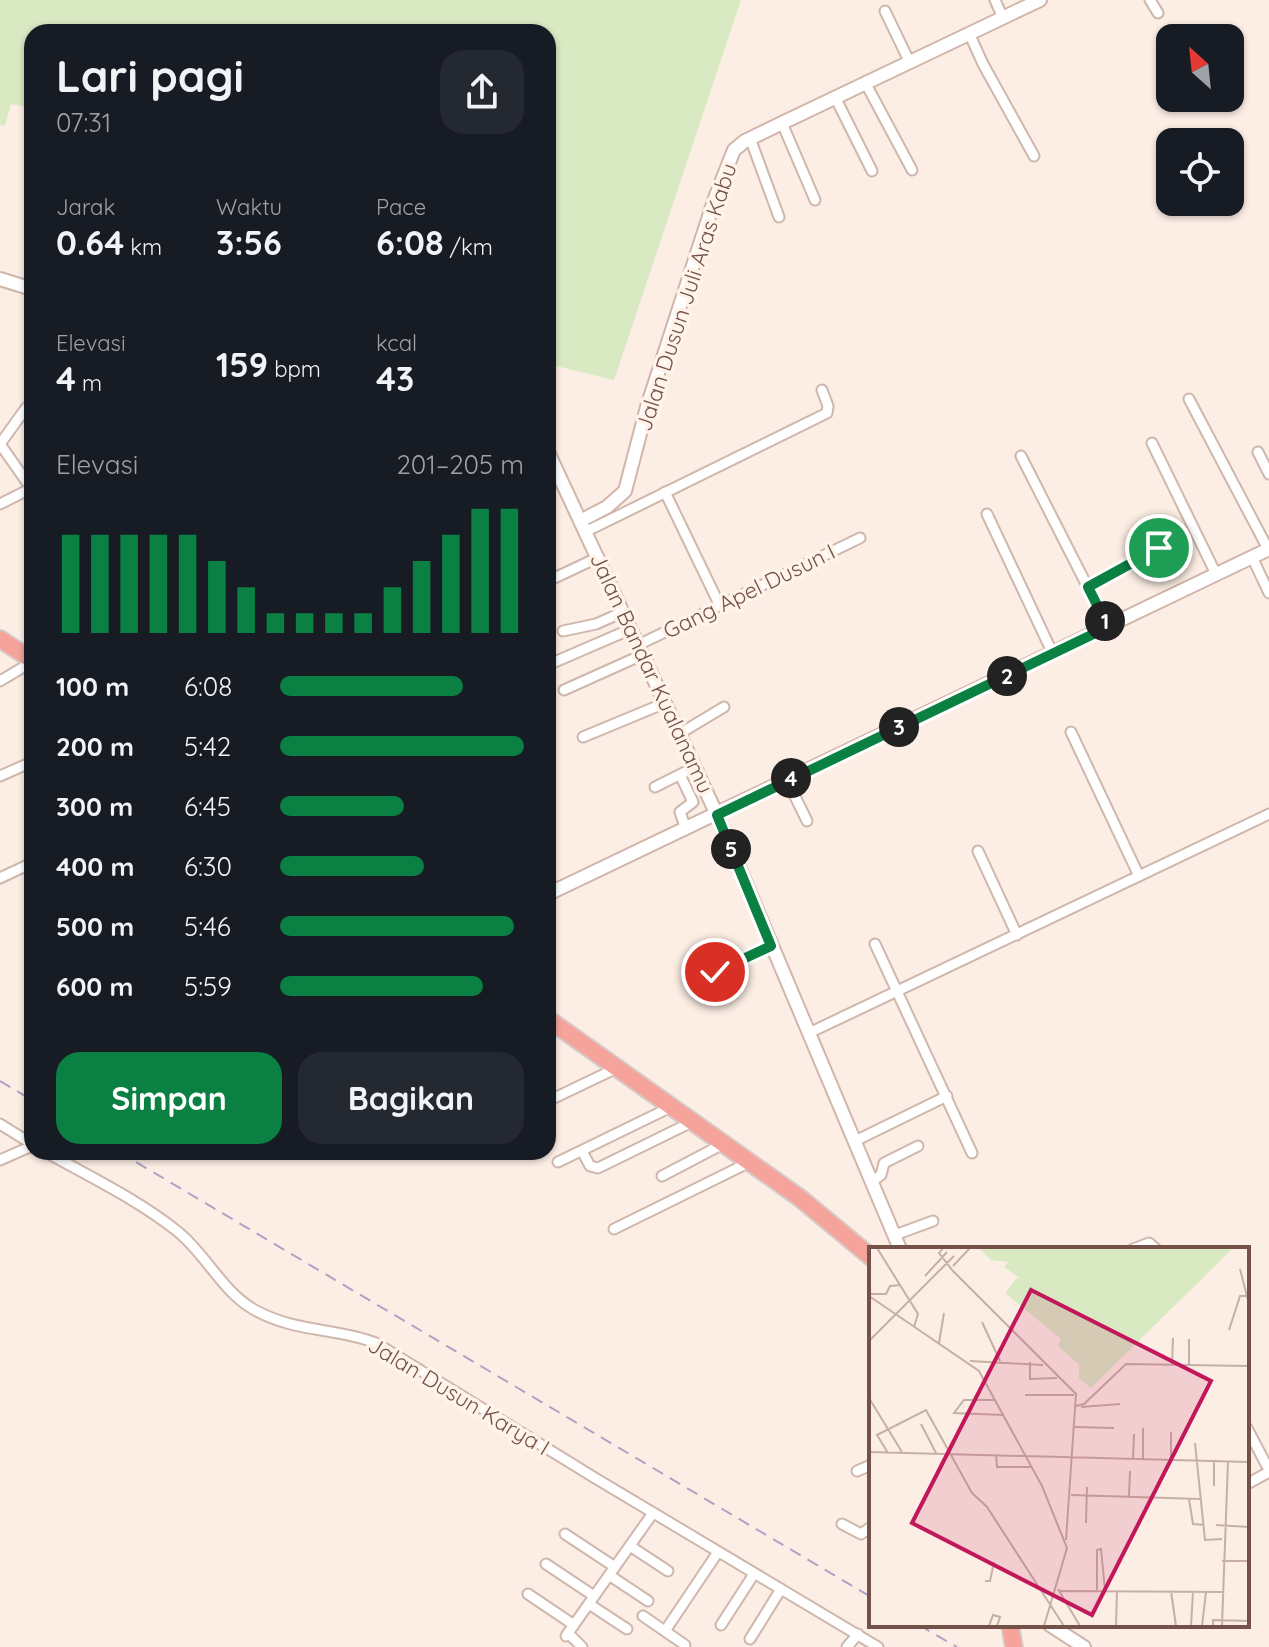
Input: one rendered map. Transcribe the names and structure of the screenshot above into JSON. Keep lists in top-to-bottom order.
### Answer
{
  "streets": {
    "street": [
      "Jalan Dusun Juli Aras Kabu",
      "Gang Apel Dusun I",
      "Jalan Bandar Kualanamu",
      "Jalan Dusun Karya I"
    ]
  },
  "crossings": [
    ["Jalan Dusun Juli Aras Kabu", "Jalan Bandar Kualanamu"],
    ["Gang Apel Dusun I", "Jalan Bandar Kualanamu"]
  ],
  "north": "top left",
  "page": {
    "heading": ["Lari pagi", "07:31"],
    "stats": [
      ["Jarak", "0.64 km"],
      ["Waktu", "3:56"],
      ["Pace", "6:08 /km"],
      ["Elevasi", "4 m"],
      ["159 bpm"],
      ["kcal", "43"]
    ],
    "chart": ["Elevasi", "201–205 m"],
    "pins": [
      "1",
      "2",
      "3",
      "4",
      "5"
    ],
    "list": [
      {
        "name": "100 m",
        "note": "6:08"
      },
      {
        "name": "200 m",
        "note": "5:42"
      },
      {
        "name": "300 m",
        "note": "6:45"
      },
      {
        "name": "400 m",
        "note": "6:30"
      },
      {
        "name": "500 m",
        "note": "5:46"
      },
      {
        "name": "600 m",
        "note": "5:59"
      }
    ],
    "buttons": ["Simpan", "Bagikan"]
  }
}
